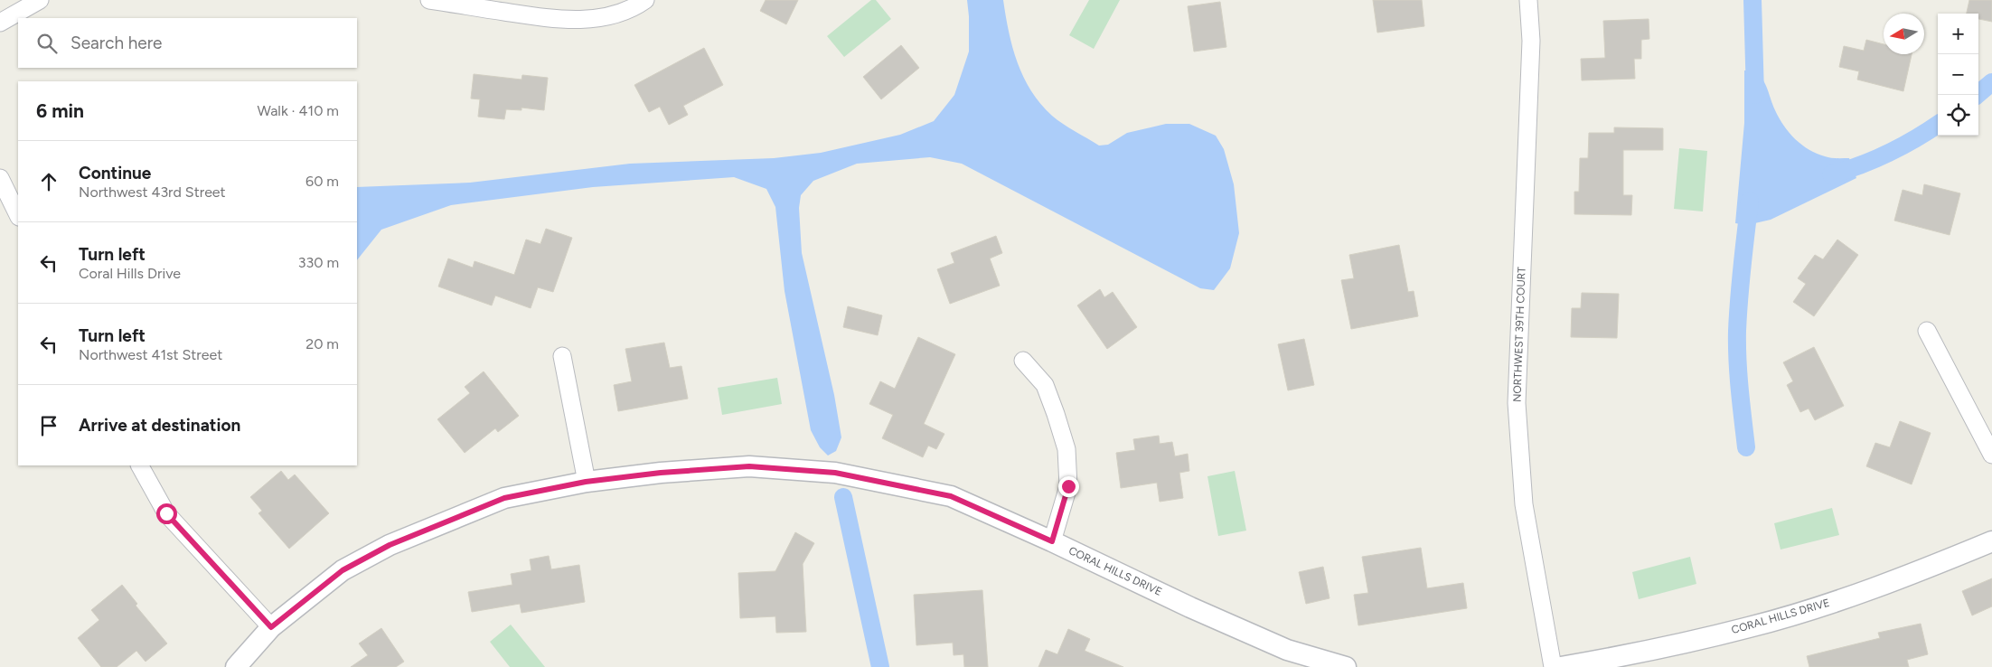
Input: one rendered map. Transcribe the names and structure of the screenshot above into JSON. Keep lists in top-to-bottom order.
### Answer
{
  "streets": {
    "street": ["NORTHWEST 39TH COURT", "CORAL HILLS DRIVE"]
  },
  "north": "left",
  "page": {
    "map_buttons": ["+", "−"],
    "search": "Search here",
    "heading": ["6 min", "Walk · 410 m"],
    "list": [
      ["Continue", "Northwest 43rd Street", "60 m"],
      ["Turn left", "Coral Hills Drive", "330 m"],
      ["Turn left", "Northwest 41st Street", "20 m"],
      "Arrive at destination"
    ]
  }
}
